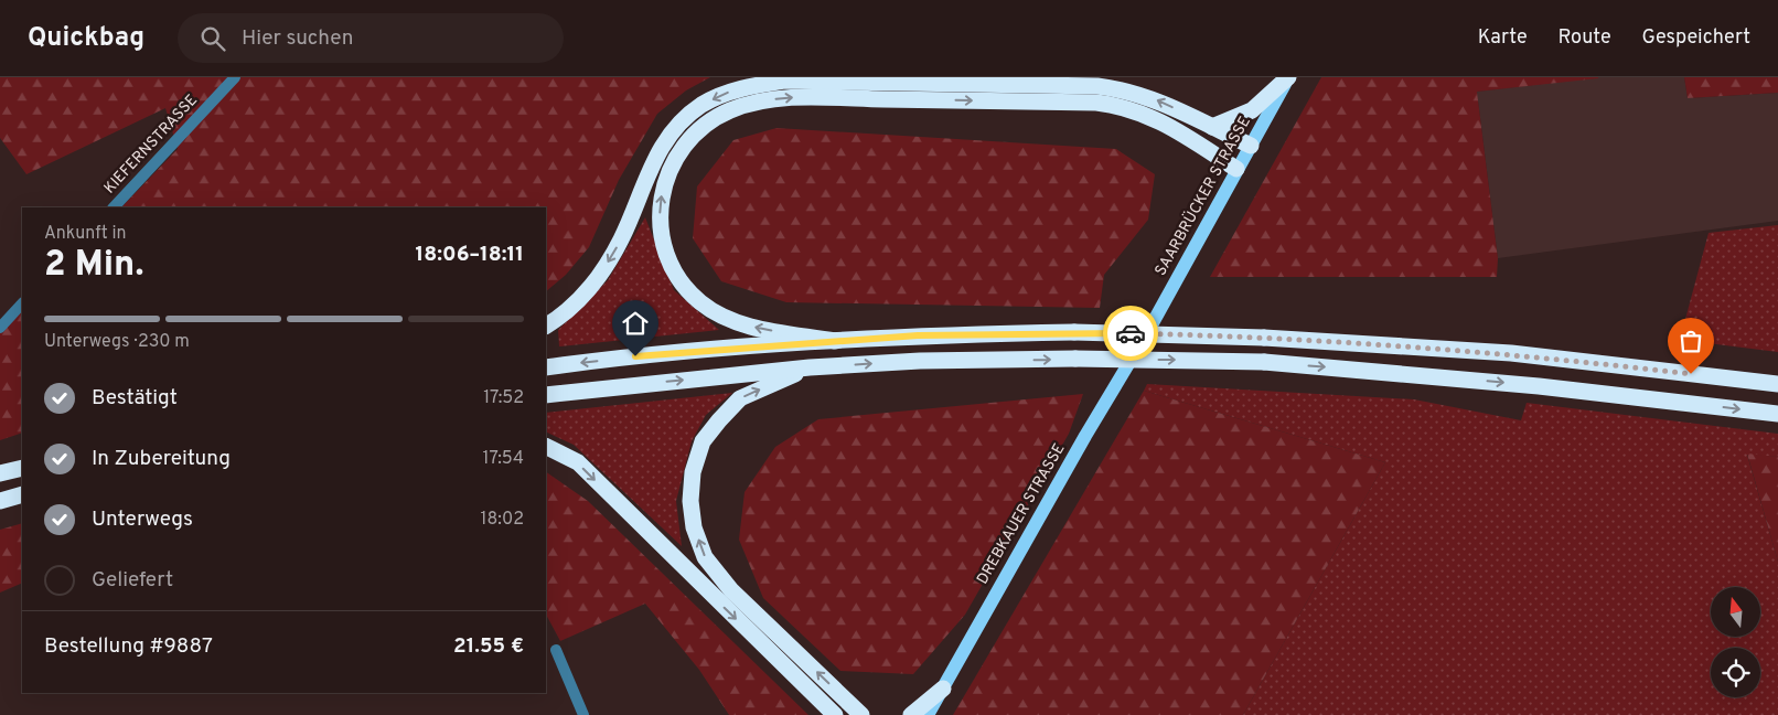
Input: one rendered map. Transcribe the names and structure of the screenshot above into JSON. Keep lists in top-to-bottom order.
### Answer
{
  "streets": {
    "main road": ["SAARBRÜCKER STRASSE", "DREBKAUER STRASSE"],
    "street": ["KIEFERNSTRASSE"]
  },
  "crossings": [
    ["SAARBRÜCKER STRASSE", "DREBKAUER STRASSE"]
  ],
  "north": "top",
  "page": {
    "header": "Quickbag",
    "search": "Hier suchen",
    "nav": ["Karte", "Route", "Gespeichert"],
    "heading": ["2 Min.", "Ankunft in", "18:06–18:11"],
    "panel": ["Bestellung #9887", "21.55 €"],
    "bar": "Unterwegs · 230 m",
    "list": [
      ["Bestätigt", "17:52"],
      ["In Zubereitung", "17:54"],
      ["Unterwegs", "18:02"],
      "Geliefert"
    ]
  }
}
